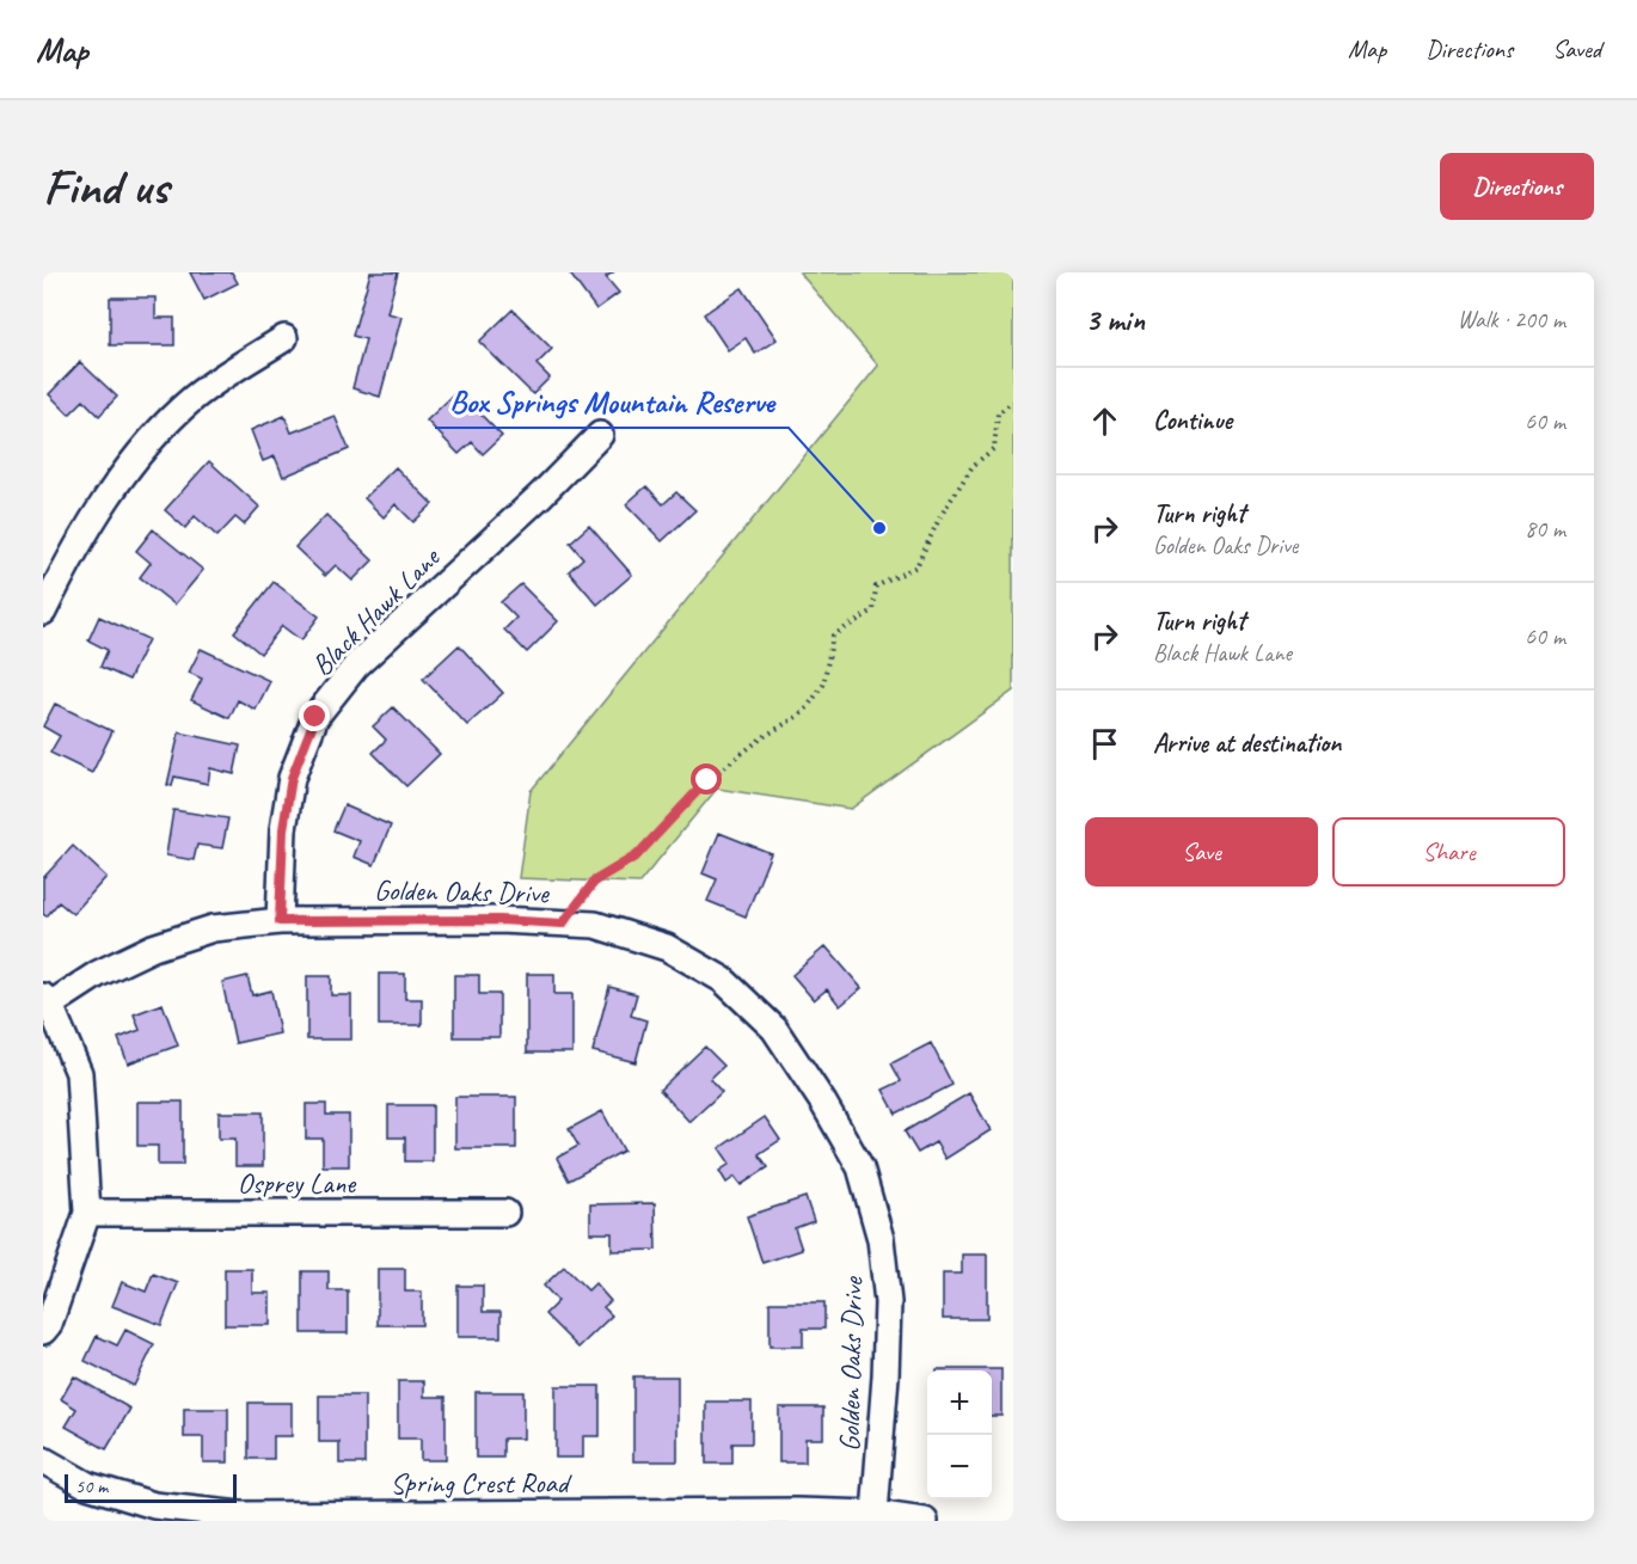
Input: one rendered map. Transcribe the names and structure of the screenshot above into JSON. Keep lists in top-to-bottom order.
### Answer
{
  "streets": {
    "street": [
      "Black Hawk Lane",
      "Golden Oaks Drive",
      "Osprey Lane",
      "Spring Crest Road"
    ]
  },
  "crossings": [
    ["Black Hawk Lane", "Golden Oaks Drive"],
    ["Golden Oaks Drive", "Spring Crest Road"]
  ],
  "places": ["Box Springs Mountain Reserve"],
  "scale_bar": "50 m",
  "page": {
    "header": "Map",
    "nav": ["Map", "Directions", "Saved"],
    "buttons": [
      "Directions",
      ["Save", "Share"]
    ],
    "title": "Find us",
    "heading": ["3 min", "Walk · 200 m"],
    "list": [
      ["Continue", "60 m"],
      ["Turn right", "Golden Oaks Drive", "80 m"],
      ["Turn right", "Black Hawk Lane", "60 m"],
      "Arrive at destination"
    ],
    "map_buttons": ["+", "−"],
    "scale": "50 m"
  }
}
